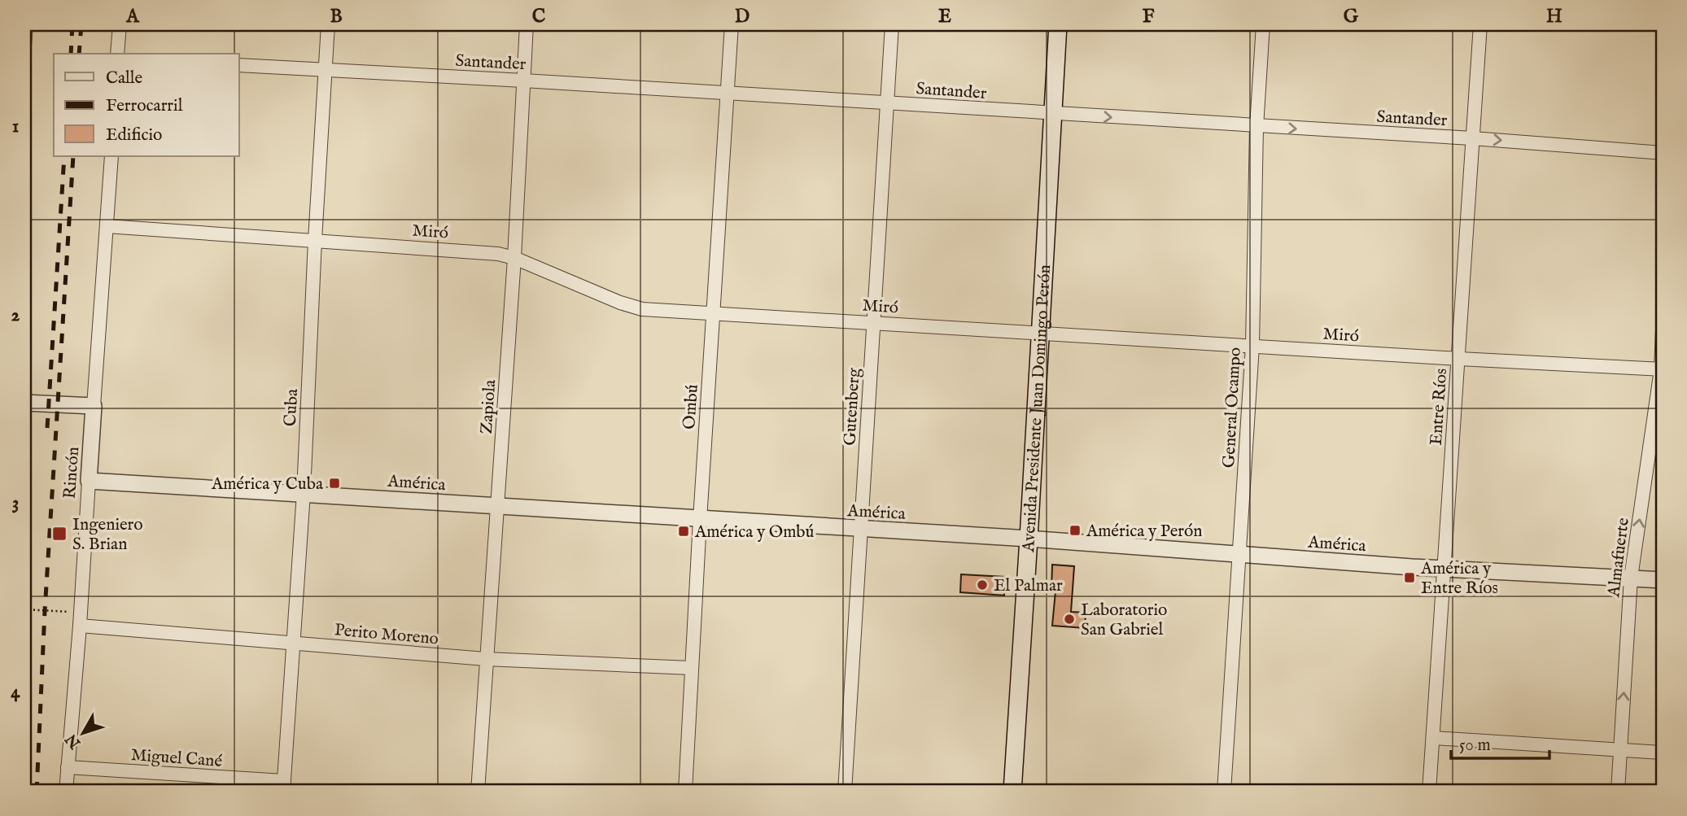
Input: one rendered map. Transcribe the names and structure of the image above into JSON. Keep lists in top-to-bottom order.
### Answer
{
  "streets": {
    "main road": ["Avenida Presidente Juan Domingo Perón"],
    "street": [
      "Santander",
      "Miró",
      "Zapiola",
      "Ombú",
      "Gutenberg",
      "Entre Ríos",
      "Cuba",
      "General Ocampo",
      "Rincón",
      "América",
      "Almafuerte",
      "Perito Moreno",
      "Miguel Cané"
    ]
  },
  "crossings": [
    ["Santander", "Zapiola"],
    ["Santander", "Ombú"],
    ["Santander", "Gutenberg"],
    ["Santander", "Entre Ríos"],
    ["Santander", "Cuba"],
    ["Santander", "General Ocampo"],
    ["Santander", "Avenida Presidente Juan Domingo Perón"],
    ["Miró", "Zapiola"],
    ["Miró", "Ombú"],
    ["Miró", "Gutenberg"],
    ["Miró", "Entre Ríos"],
    ["Miró", "Cuba"],
    ["Miró", "General Ocampo"],
    ["Miró", "Avenida Presidente Juan Domingo Perón"],
    ["Miró", "Rincón"],
    ["Miró", "Almafuerte"],
    ["Zapiola", "América"],
    ["Zapiola", "Perito Moreno"],
    ["Ombú", "América"],
    ["Ombú", "Perito Moreno"],
    ["Gutenberg", "América"],
    ["Entre Ríos", "América"],
    ["Cuba", "América"],
    ["Cuba", "Perito Moreno"],
    ["Cuba", "Miguel Cané"],
    ["General Ocampo", "América"],
    ["Avenida Presidente Juan Domingo Perón", "América"],
    ["Rincón", "América"],
    ["Rincón", "Perito Moreno"],
    ["Rincón", "Miguel Cané"],
    ["América", "Almafuerte"]
  ],
  "one_way": ["Santander", "Almafuerte"],
  "places": {
    "transit": [
      "América y Cuba",
      "América y Perón",
      "América y Ombú",
      "Ingeniero S. Brian",
      "América y Entre Ríos"
    ],
    "other": ["El Palmar", "Laboratorio San Gabriel"]
  },
  "legend": ["Calle", "Ferrocarril", "Edificio"],
  "scale_bar": "50 m",
  "north": "bottom left",
  "grid": {
    "columns": [
      "A",
      "B",
      "C",
      "D",
      "E",
      "F",
      "G",
      "H"
    ],
    "rows": [
      "1",
      "2",
      "3",
      "4"
    ]
  }
}
